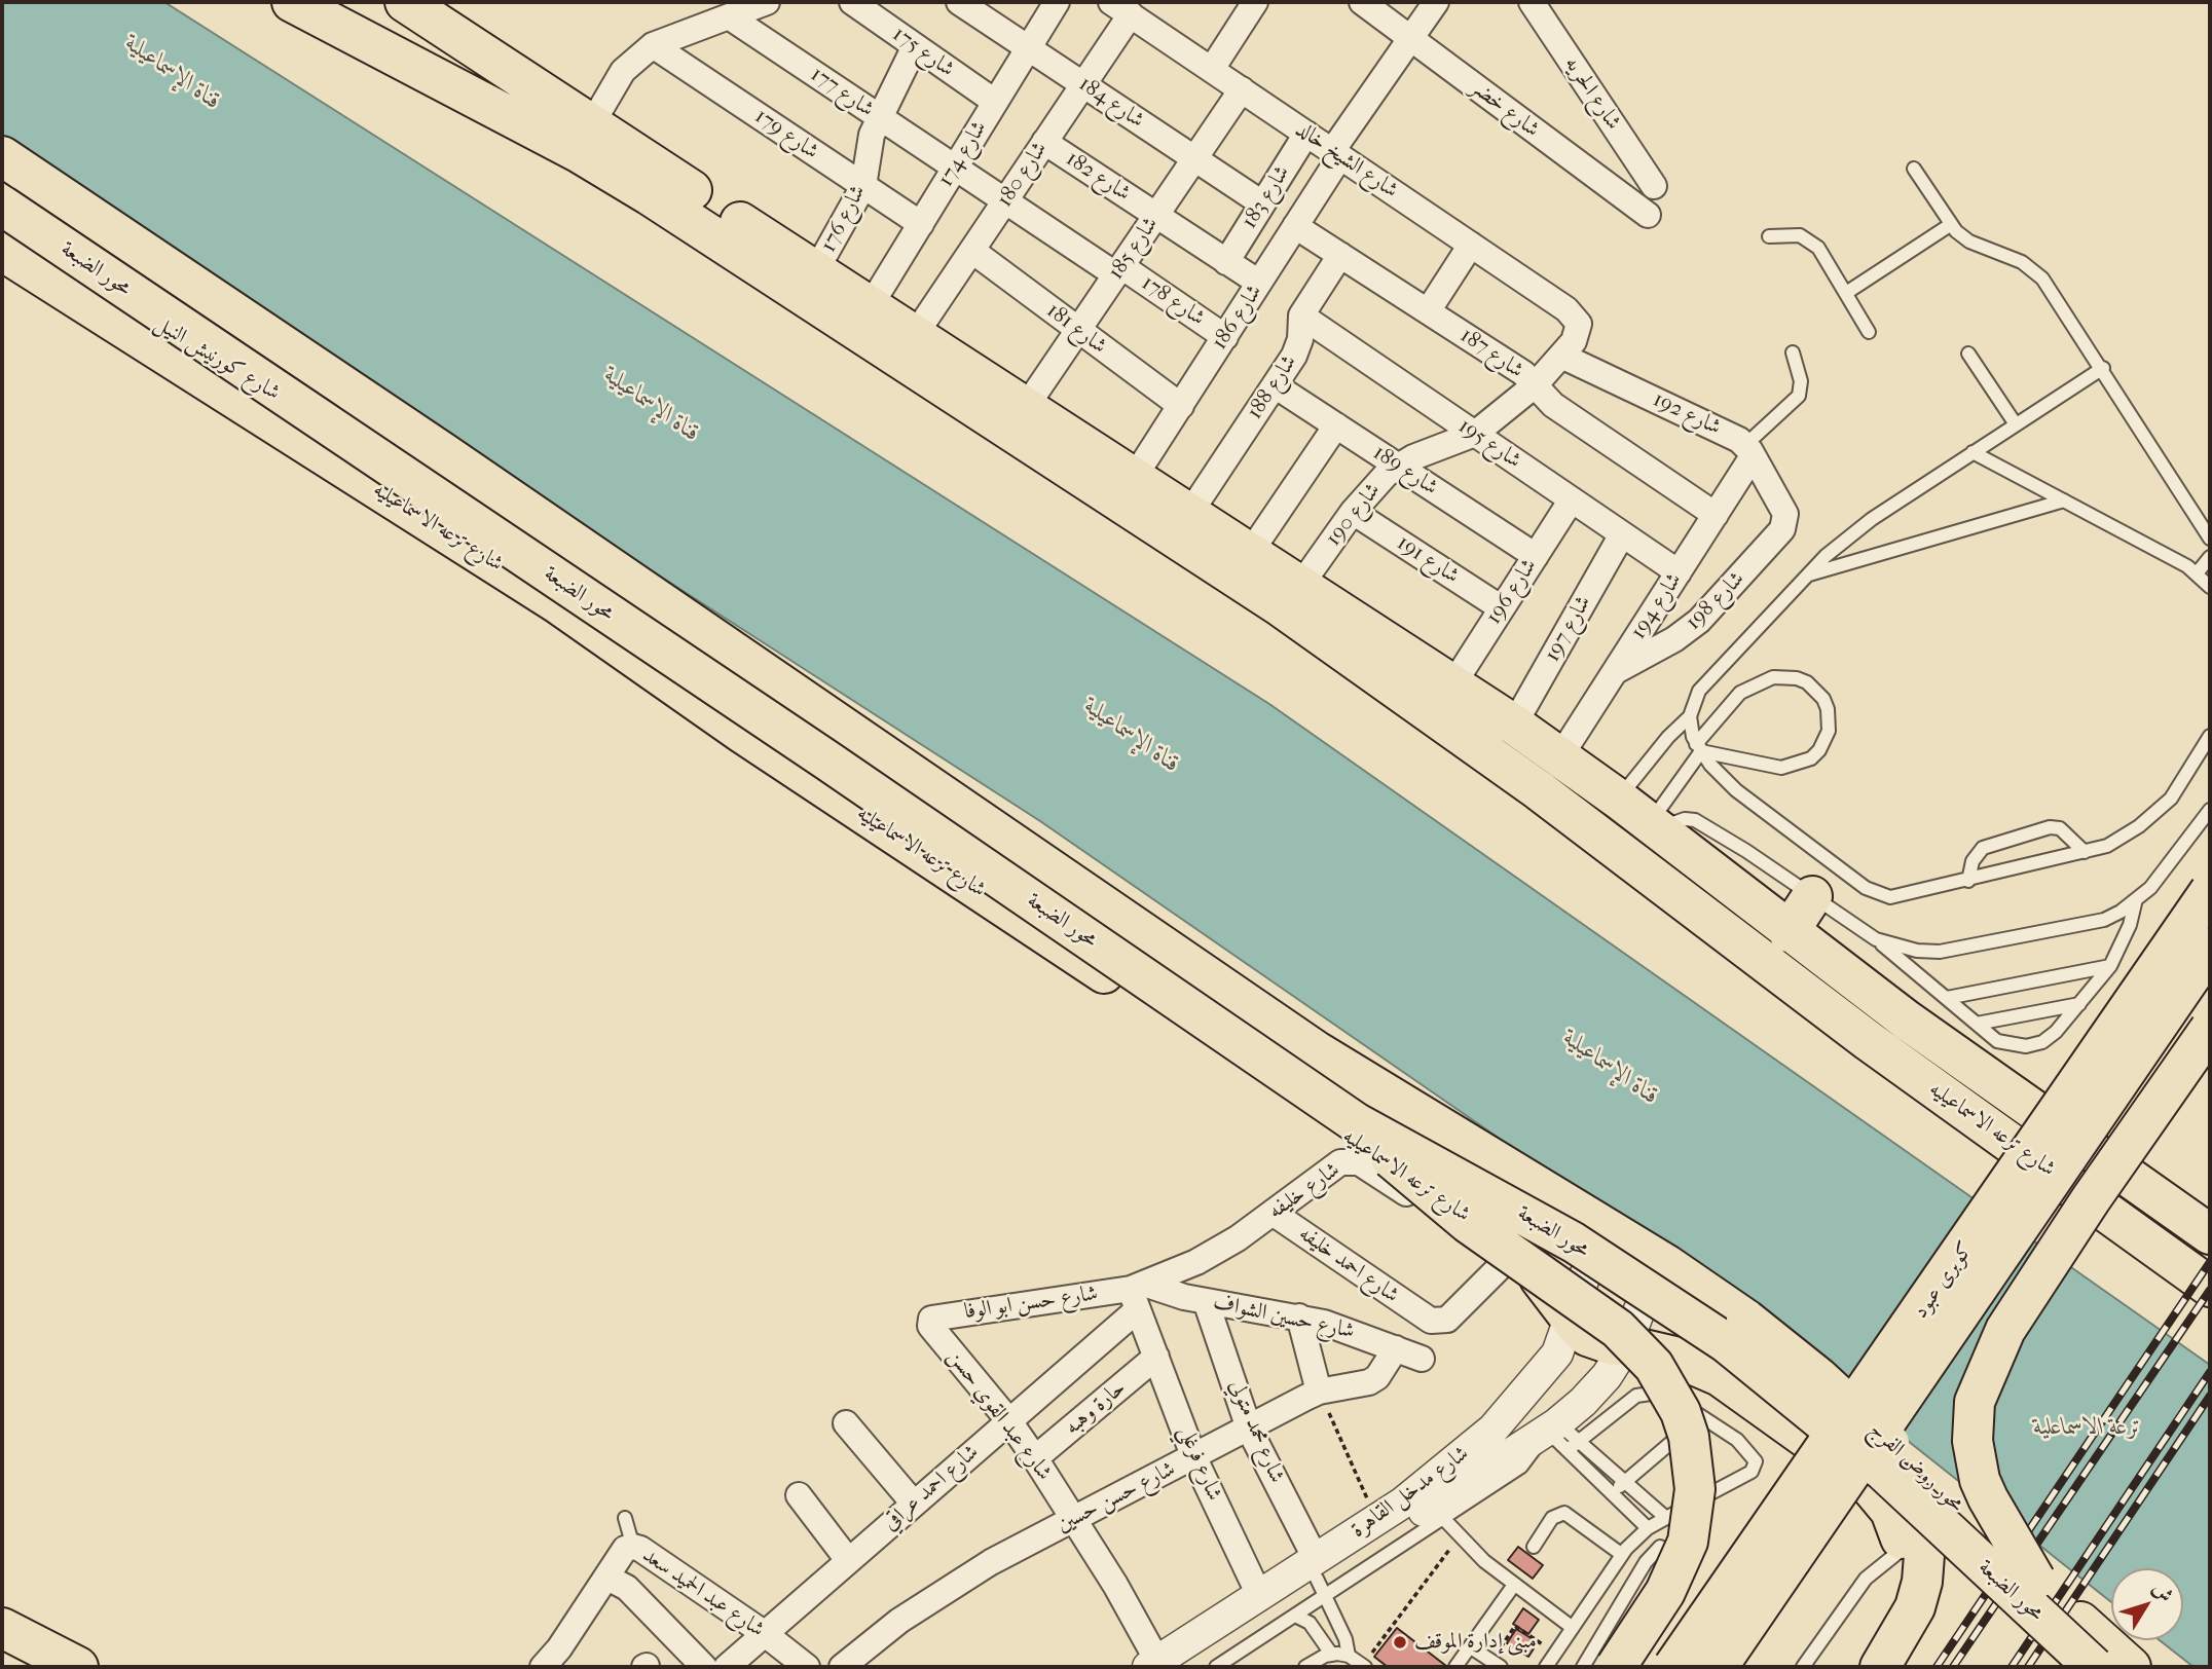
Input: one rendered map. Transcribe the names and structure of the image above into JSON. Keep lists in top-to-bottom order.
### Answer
{
  "streets": {
    "main road": [
      "محور الضبعة",
      "شارع كورنيش النيل",
      "شارع ترعه الاسماعيليه",
      "كوبرى عبود",
      "محور روض الفرج"
    ],
    "street": [
      "شارع 175",
      "شارع 177",
      "شارع الحريه",
      "شارع 184",
      "شارع خضر",
      "شارع 179",
      "شارع 174",
      "شارع الشيخ خالد",
      "شارع 180",
      "شارع 182",
      "شارع 183",
      "شارع 176",
      "شارع 185",
      "شارع 178",
      "شارع 186",
      "شارع 181",
      "شارع 187",
      "شارع 188",
      "شارع 192",
      "شارع 195",
      "شارع 189",
      "شارع 190",
      "شارع 191",
      "شارع 196",
      "شارع 198",
      "شارع 194",
      "شارع 197",
      "شارع خليفه",
      "شارع احمد خليفه",
      "شارع حسن ابو الوفا",
      "شارع حسين الشواف",
      "حارة وهبه",
      "شارع عبد القوي حسن",
      "شارع محمد متولي",
      "شارع فرغلي",
      "شارع احمد عراقي",
      "شارع مدخل القاهرة",
      "شارع حسن حسين",
      "شارع عبد الحميد سعد"
    ]
  },
  "crossings": [
    ["شارع 175", "شارع 174"],
    ["شارع 175", "شارع 176"],
    ["شارع 177", "شارع 174"],
    ["شارع 177", "شارع 176"],
    ["شارع 177", "شارع 178"],
    ["شارع 184", "شارع 174"],
    ["شارع 184", "شارع 180"],
    ["شارع 184", "شارع 183"],
    ["شارع 184", "شارع 185"],
    ["شارع خضر", "شارع 186"],
    ["شارع 179", "شارع 174"],
    ["شارع 179", "شارع 176"],
    ["شارع 174", "شارع 178"],
    ["شارع 174", "شارع ترعه الاسماعيليه"],
    ["شارع الشيخ خالد", "شارع 180"],
    ["شارع الشيخ خالد", "شارع 183"],
    ["شارع الشيخ خالد", "شارع 185"],
    ["شارع الشيخ خالد", "شارع 186"],
    ["شارع الشيخ خالد", "شارع 190"],
    ["شارع 180", "شارع 182"],
    ["شارع 180", "شارع 178"],
    ["شارع 180", "شارع 181"],
    ["شارع 180", "شارع ترعه الاسماعيليه"],
    ["شارع 182", "شارع 183"],
    ["شارع 182", "شارع 185"],
    ["شارع 182", "شارع 186"],
    ["شارع 176", "شارع ترعه الاسماعيليه"],
    ["شارع 185", "شارع 178"],
    ["شارع 185", "شارع 181"],
    ["شارع 185", "شارع ترعه الاسماعيليه"],
    ["محور الضبعة", "محور روض الفرج"],
    ["شارع 178", "شارع 186"],
    ["شارع 186", "شارع 181"],
    ["شارع 186", "شارع 187"],
    ["شارع 186", "شارع ترعه الاسماعيليه"],
    ["شارع 187", "شارع 188"],
    ["شارع 187", "شارع 190"],
    ["شارع 187", "شارع 194"],
    ["شارع كورنيش النيل", "شارع ترعه الاسماعيليه"],
    ["شارع 188", "شارع 195"],
    ["شارع 188", "شارع 189"],
    ["شارع 188", "شارع ترعه الاسماعيليه"],
    ["شارع 192", "شارع 190"],
    ["شارع 192", "شارع 198"],
    ["شارع 192", "شارع 194"],
    ["شارع 195", "شارع 190"],
    ["شارع 195", "شارع 196"],
    ["شارع 195", "شارع 194"],
    ["شارع 195", "شارع 197"],
    ["شارع 189", "شارع 190"],
    ["شارع 189", "شارع 196"],
    ["شارع 190", "شارع ترعه الاسماعيليه"],
    ["شارع 190", "شارع 191"],
    ["شارع ترعه الاسماعيليه", "شارع 196"],
    ["شارع ترعه الاسماعيليه", "شارع 194"],
    ["شارع ترعه الاسماعيليه", "شارع 197"],
    ["شارع ترعه الاسماعيليه", "شارع خليفه"],
    ["شارع ترعه الاسماعيليه", "شارع مدخل القاهرة"],
    ["شارع 191", "شارع 196"],
    ["شارع 198", "شارع 194"],
    ["شارع خليفه", "شارع احمد خليفه"],
    ["شارع خليفه", "شارع حسن ابو الوفا"],
    ["شارع خليفه", "شارع حسين الشواف"],
    ["شارع خليفه", "شارع فرغلي"],
    ["شارع خليفه", "شارع احمد عراقي"],
    ["شارع خليفه", "شارع مدخل القاهرة"],
    ["شارع حسن ابو الوفا", "شارع حسين الشواف"],
    ["شارع حسن ابو الوفا", "شارع عبد القوي حسن"],
    ["شارع حسن ابو الوفا", "شارع فرغلي"],
    ["شارع حسن ابو الوفا", "شارع احمد عراقي"],
    ["شارع حسين الشواف", "شارع محمد متولي"],
    ["شارع حسين الشواف", "شارع فرغلي"],
    ["شارع حسين الشواف", "شارع احمد عراقي"],
    ["شارع حسين الشواف", "شارع حسن حسين"],
    ["حارة وهبه", "شارع عبد القوي حسن"],
    ["حارة وهبه", "شارع فرغلي"],
    ["شارع عبد القوي حسن", "شارع احمد عراقي"],
    ["شارع عبد القوي حسن", "شارع مدخل القاهرة"],
    ["شارع عبد القوي حسن", "شارع حسن حسين"],
    ["شارع محمد متولي", "شارع مدخل القاهرة"],
    ["شارع محمد متولي", "شارع حسن حسين"],
    ["شارع فرغلي", "شارع احمد عراقي"],
    ["شارع فرغلي", "شارع مدخل القاهرة"],
    ["شارع فرغلي", "شارع حسن حسين"],
    ["شارع احمد عراقي", "شارع عبد الحميد سعد"]
  ],
  "water": ["قناة الإسماعيلية", "ترعة الاسماعلية"],
  "places": ["مبنى إدارة الموقف"],
  "north": "top right"
}
